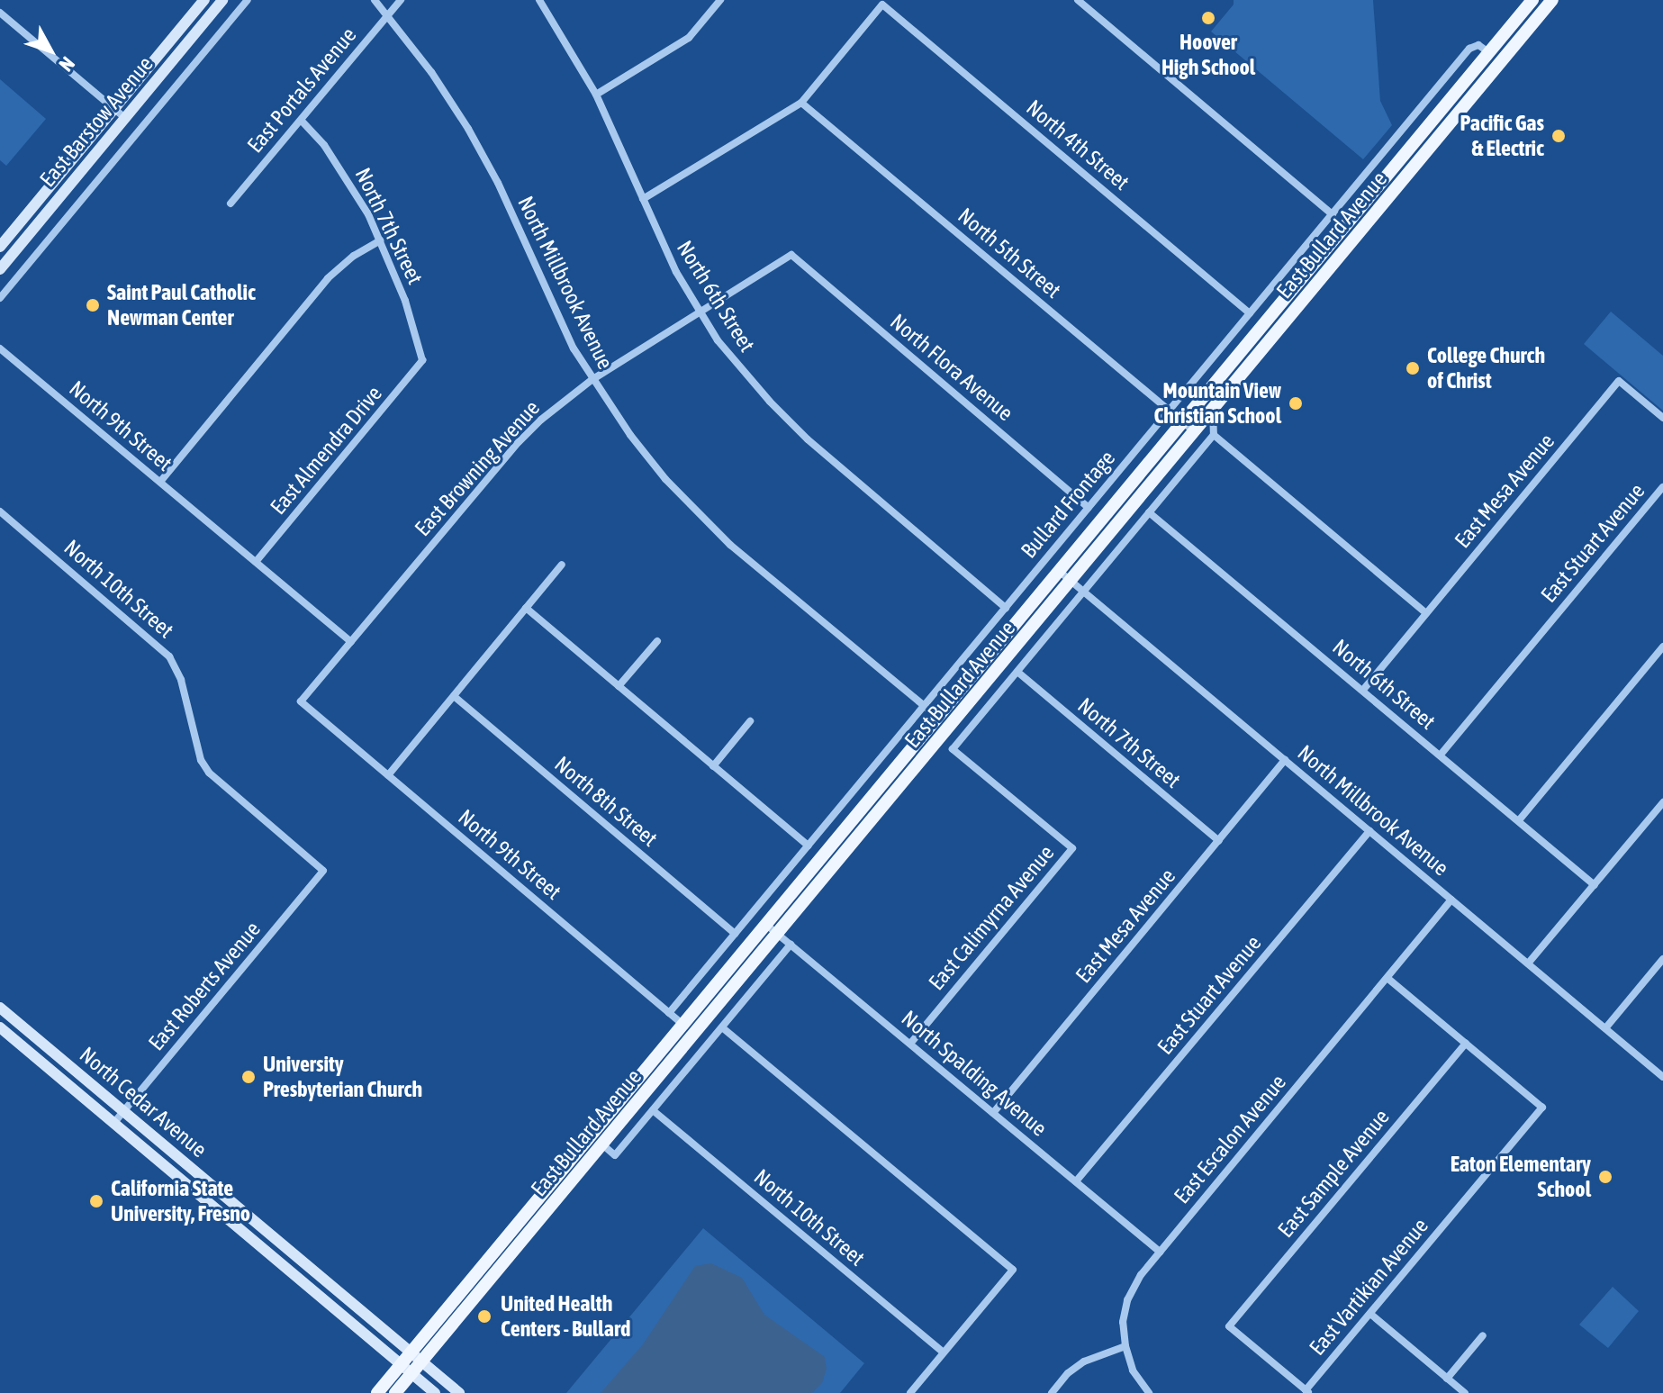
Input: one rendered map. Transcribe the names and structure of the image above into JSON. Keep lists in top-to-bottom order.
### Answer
{
  "streets": {
    "main road": ["East Barstow Avenue", "East Bullard Avenue", "North Cedar Avenue"],
    "street": [
      "East Portals Avenue",
      "North 4th Street",
      "North 7th Street",
      "North 5th Street",
      "North Millbrook Avenue",
      "North 6th Street",
      "North Flora Avenue",
      "North 9th Street",
      "East Almendra Drive",
      "East Browning Avenue",
      "East Mesa Avenue",
      "Bullard Frontage",
      "East Stuart Avenue",
      "North 10th Street",
      "North 8th Street",
      "East Calimyrna Avenue",
      "East Roberts Avenue",
      "North Spalding Avenue",
      "East Escalon Avenue",
      "East Sample Avenue",
      "East Vartikian Avenue"
    ]
  },
  "crossings": [
    ["East Portals Avenue", "North 7th Street"],
    ["East Portals Avenue", "North Millbrook Avenue"],
    ["North 4th Street", "North 5th Street"],
    ["North 4th Street", "Bullard Frontage"],
    ["North 7th Street", "East Almendra Drive"],
    ["North 7th Street", "East Mesa Avenue"],
    ["North 7th Street", "East Calimyrna Avenue"],
    ["East Bullard Avenue", "North 5th Street"],
    ["East Bullard Avenue", "North Millbrook Avenue"],
    ["East Bullard Avenue", "North 9th Street"],
    ["East Bullard Avenue", "Bullard Frontage"],
    ["East Bullard Avenue", "North Spalding Avenue"],
    ["East Bullard Avenue", "North Cedar Avenue"],
    ["North 5th Street", "Bullard Frontage"],
    ["North Millbrook Avenue", "East Browning Avenue"],
    ["North Millbrook Avenue", "East Mesa Avenue"],
    ["North Millbrook Avenue", "Bullard Frontage"],
    ["North Millbrook Avenue", "East Stuart Avenue"],
    ["North Millbrook Avenue", "East Escalon Avenue"],
    ["North 6th Street", "East Browning Avenue"],
    ["North 6th Street", "East Mesa Avenue"],
    ["North 6th Street", "Bullard Frontage"],
    ["North 6th Street", "East Stuart Avenue"],
    ["North Flora Avenue", "East Browning Avenue"],
    ["North Flora Avenue", "Bullard Frontage"],
    ["North 9th Street", "East Almendra Drive"],
    ["North 9th Street", "East Browning Avenue"],
    ["North 9th Street", "Bullard Frontage"],
    ["East Mesa Avenue", "North Spalding Avenue"],
    ["Bullard Frontage", "North 8th Street"],
    ["East Stuart Avenue", "North Spalding Avenue"],
    ["North 10th Street", "East Roberts Avenue"],
    ["East Calimyrna Avenue", "North Spalding Avenue"],
    ["East Roberts Avenue", "North Cedar Avenue"],
    ["North Spalding Avenue", "East Escalon Avenue"],
    ["East Sample Avenue", "East Vartikian Avenue"]
  ],
  "places": [
    "Hoover High School",
    "Pacific Gas & Electric",
    "Saint Paul Catholic Newman Center",
    "College Church of Christ",
    "Mountain View Christian School",
    "University Presbyterian Church",
    "Eaton Elementary School",
    "California State University, Fresno",
    "United Health Centers - Bullard"
  ],
  "north": "bottom right"
}
